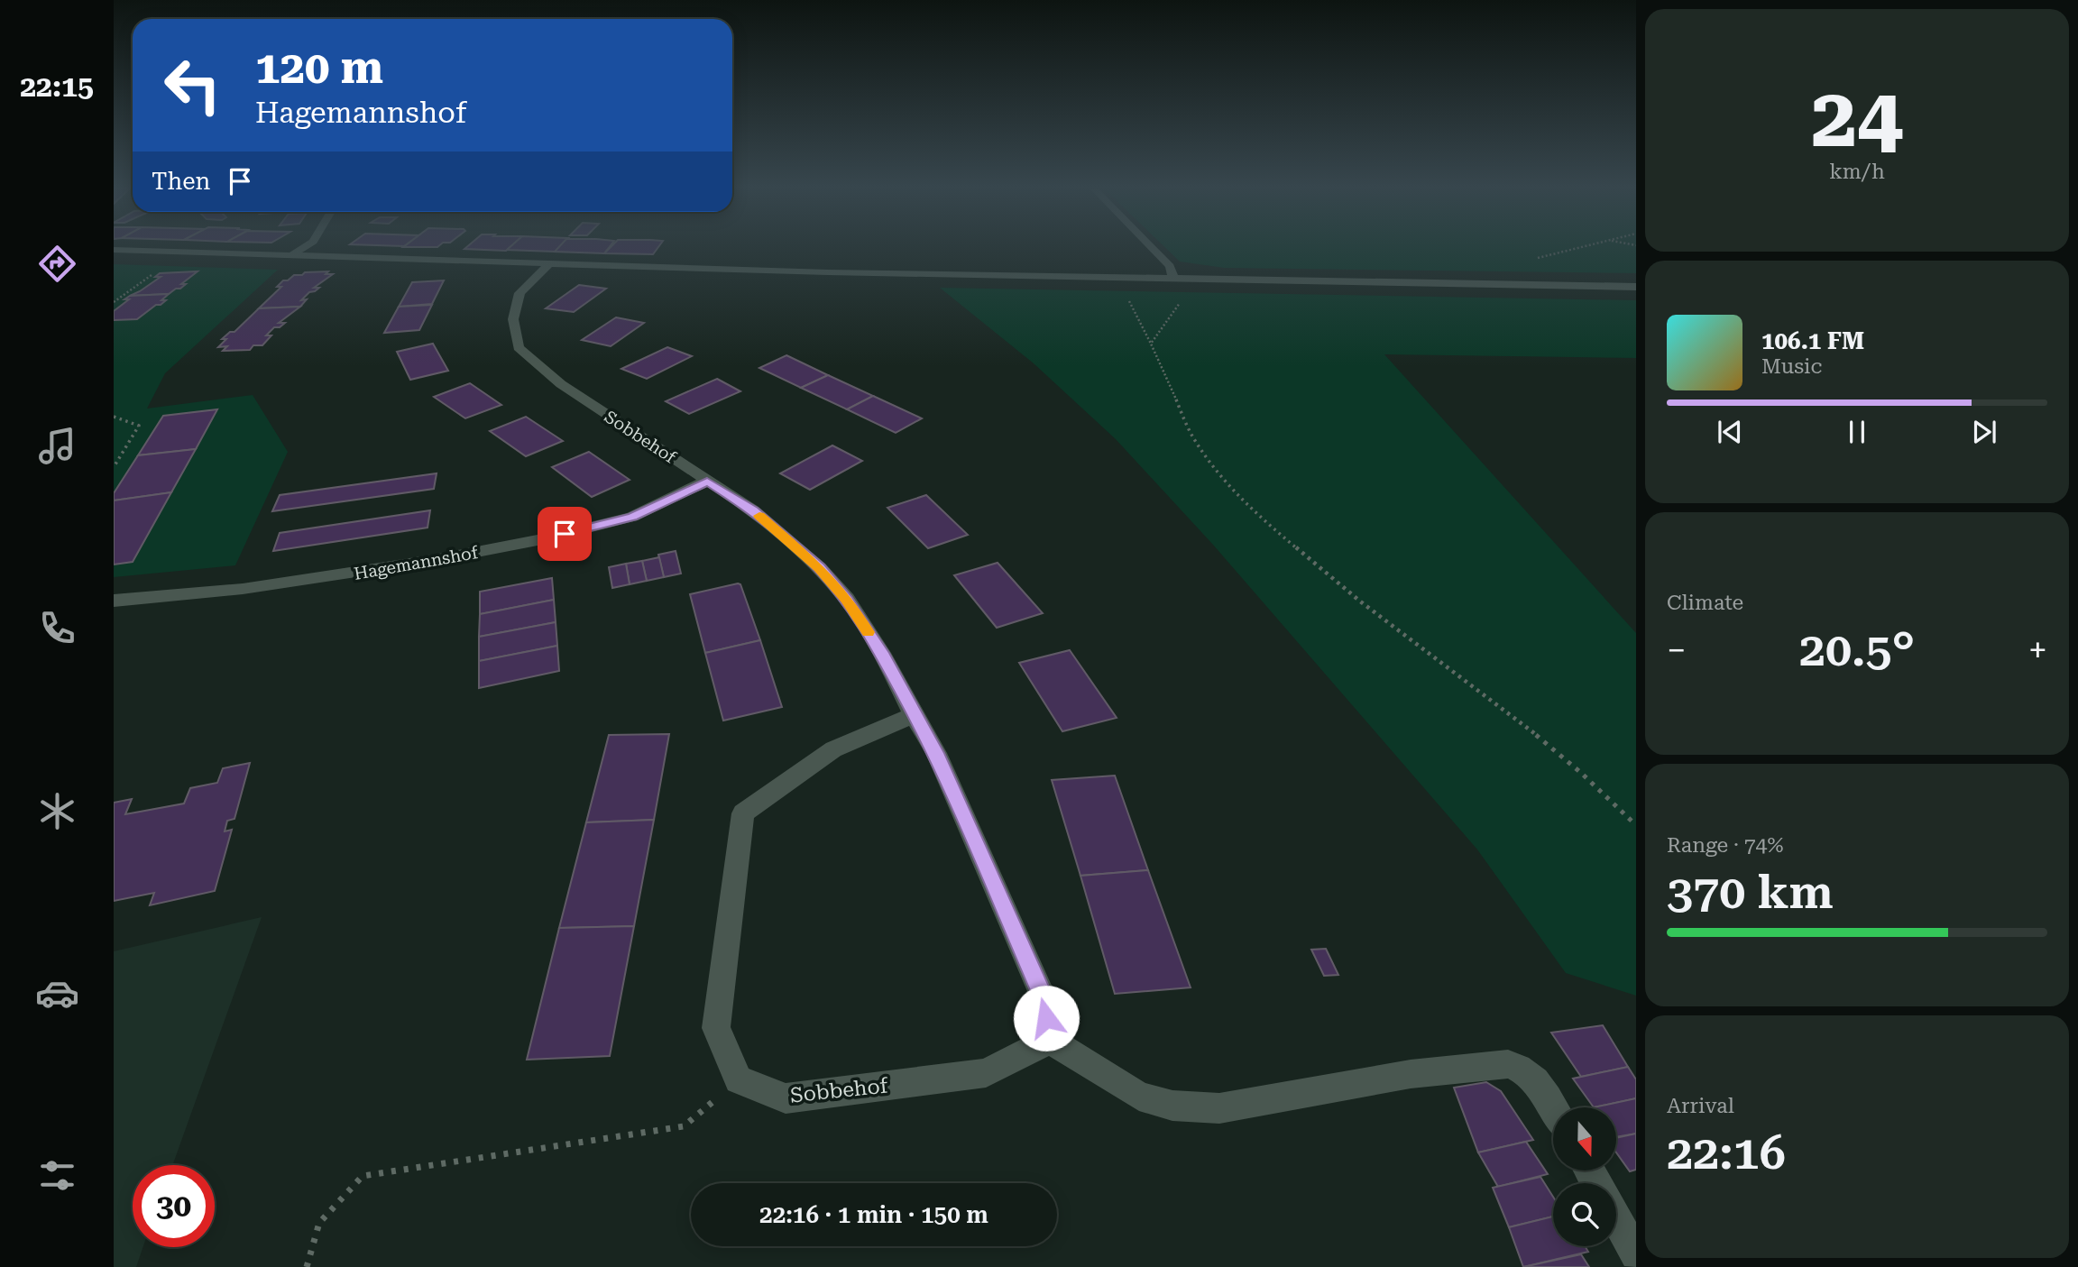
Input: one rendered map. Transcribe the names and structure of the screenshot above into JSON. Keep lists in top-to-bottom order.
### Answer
{
  "streets": {
    "street": ["Sobbehof", "Hagemannshof"]
  },
  "crossings": [
    ["Sobbehof", "Hagemannshof"]
  ],
  "north": "bottom",
  "page": {
    "tabs": "22:15",
    "tile": [
      ["24", "km/h"],
      "Climate",
      ["Range · 74%", "370 km"],
      ["Arrival", "22:16"]
    ],
    "turn": ["120 m", "Hagemannshof"],
    "then": "Then",
    "song": ["106.1 FM", "Music"],
    "heat": ["−", "20.5°", "+"],
    "limit": "30",
    "trip": "22:16 · 1 min · 150 m"
  }
}
